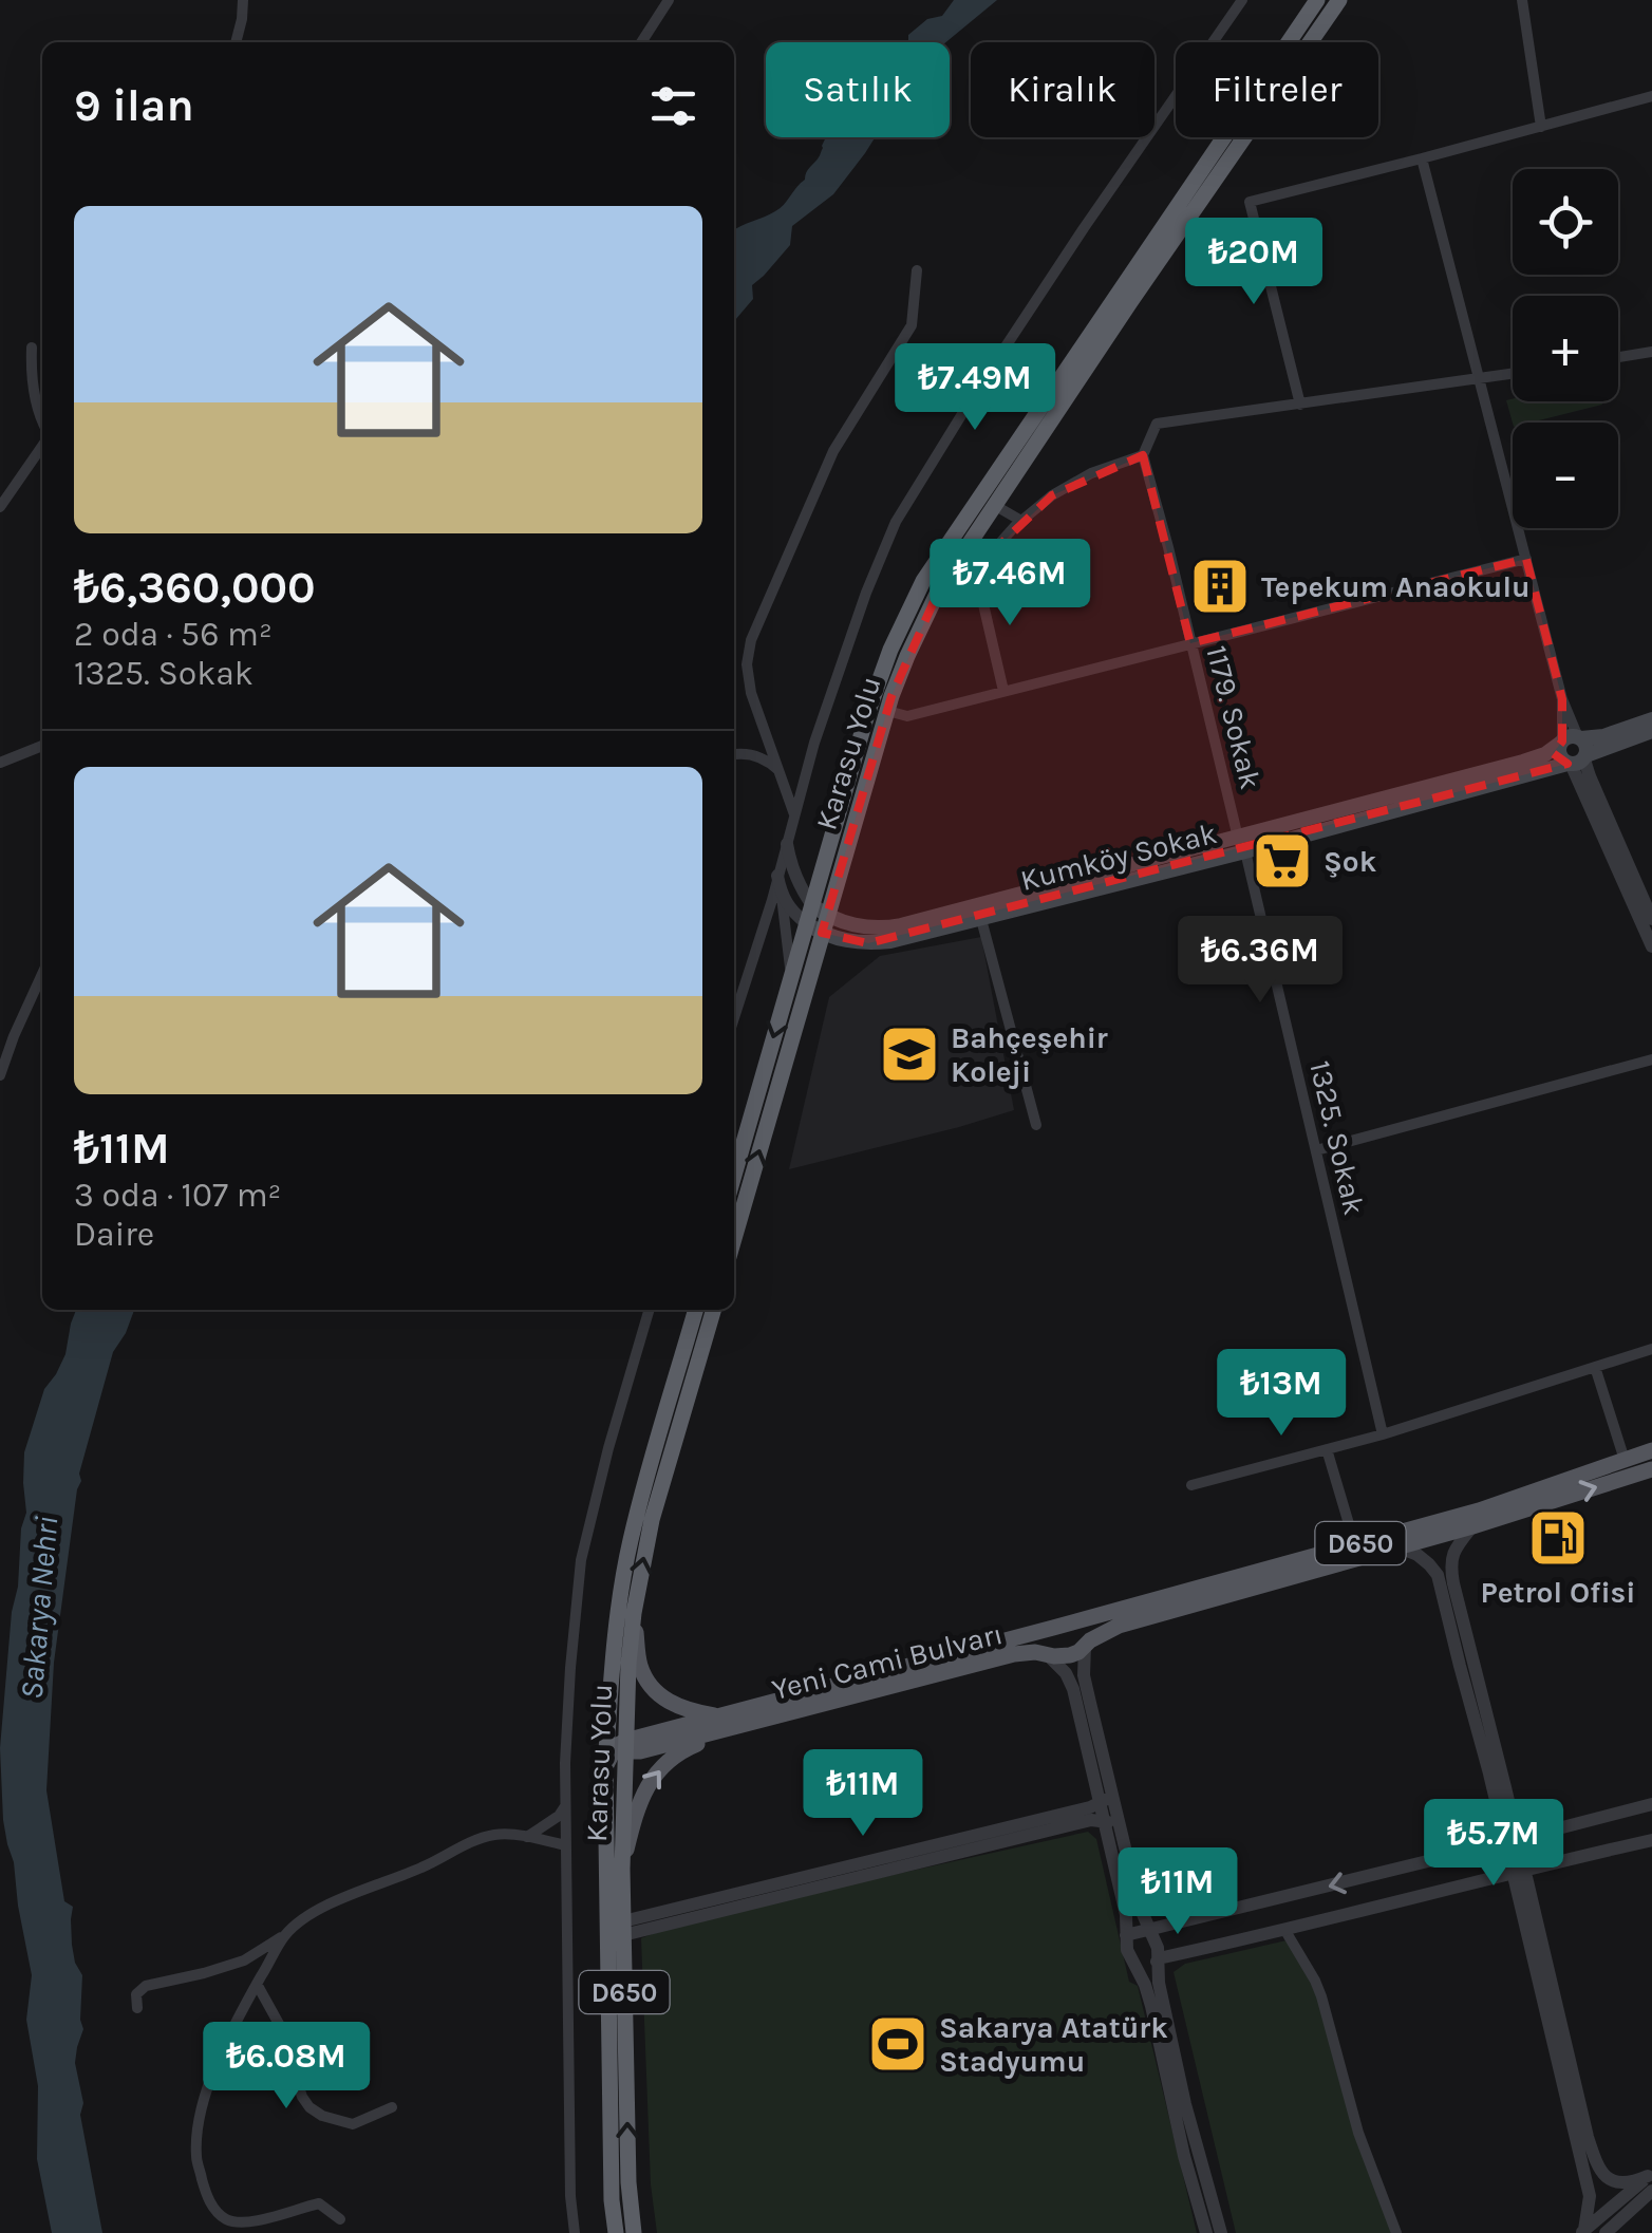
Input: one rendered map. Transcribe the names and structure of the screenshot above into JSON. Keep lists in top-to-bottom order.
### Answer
{
  "streets": {
    "highway": ["Karasu Yolu", "D650"],
    "main road": ["Kumköy Sokak", "Yeni Cami Bulvarı"],
    "street": ["1179. Sokak", "1325. Sokak"]
  },
  "crossings": [
    ["1179. Sokak", "Kumköy Sokak"],
    ["1179. Sokak", "1325. Sokak"],
    ["Karasu Yolu", "Kumköy Sokak"],
    ["Karasu Yolu", "Yeni Cami Bulvarı"],
    ["Kumköy Sokak", "1325. Sokak"]
  ],
  "water": ["Sakarya Nehri"],
  "places": {
    "building": ["Tepekum Anaokulu"],
    "supermarket": ["Şok"],
    "school or university": ["Bahçeşehir Koleji"],
    "fuel station": ["Petrol Ofisi"],
    "sports": ["Sakarya Atatürk Stadyumu"]
  },
  "page": {
    "chip": ["Satılık", "Kiralık", "Filtreler"],
    "heading": "9 ilan",
    "map_buttons": ["+", "−"],
    "list": [
      {
        "name": "₺6,360,000",
        "note": "2 oda · 56 m² · 1325. Sokak"
      },
      {
        "name": "₺11M",
        "note": "3 oda · 107 m² · Daire"
      }
    ],
    "price": [
      "₺20M",
      "₺7.49M",
      "₺7.46M",
      "₺6.36M",
      "₺13M",
      "₺11M",
      "₺5.7M",
      "₺11M",
      "₺6.08M"
    ]
  }
}
